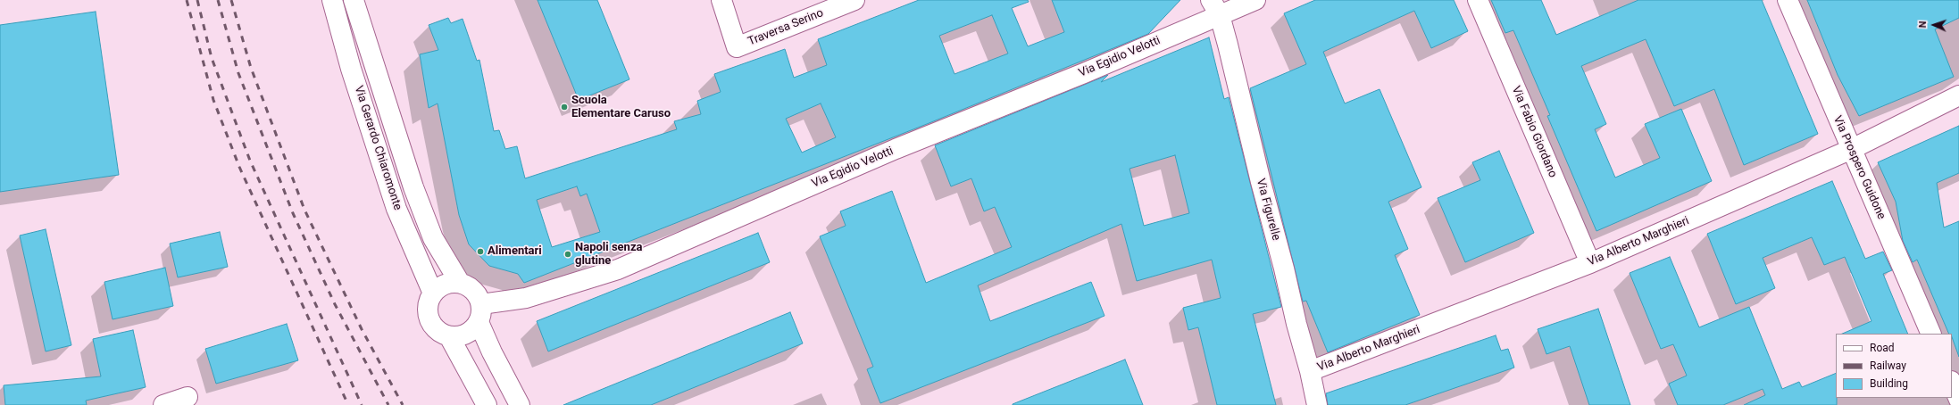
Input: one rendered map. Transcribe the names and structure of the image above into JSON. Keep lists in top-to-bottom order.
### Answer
{
  "streets": {
    "street": [
      "Traversa Serino",
      "Via Egidio Velotti",
      "Via Fabio Giordano",
      "Via Gerardo Chiaromonte",
      "Via Prospero Guidone",
      "Via Figurelle",
      "Via Alberto Marghieri"
    ]
  },
  "crossings": [
    ["Via Egidio Velotti", "Via Gerardo Chiaromonte"],
    ["Via Egidio Velotti", "Via Figurelle"],
    ["Via Fabio Giordano", "Via Alberto Marghieri"],
    ["Via Prospero Guidone", "Via Alberto Marghieri"],
    ["Via Figurelle", "Via Alberto Marghieri"]
  ],
  "places": ["Scuola Elementare Caruso", "Alimentari", "Napoli senza glutine"],
  "legend": ["Road", "Railway", "Building"],
  "north": "left"
}
